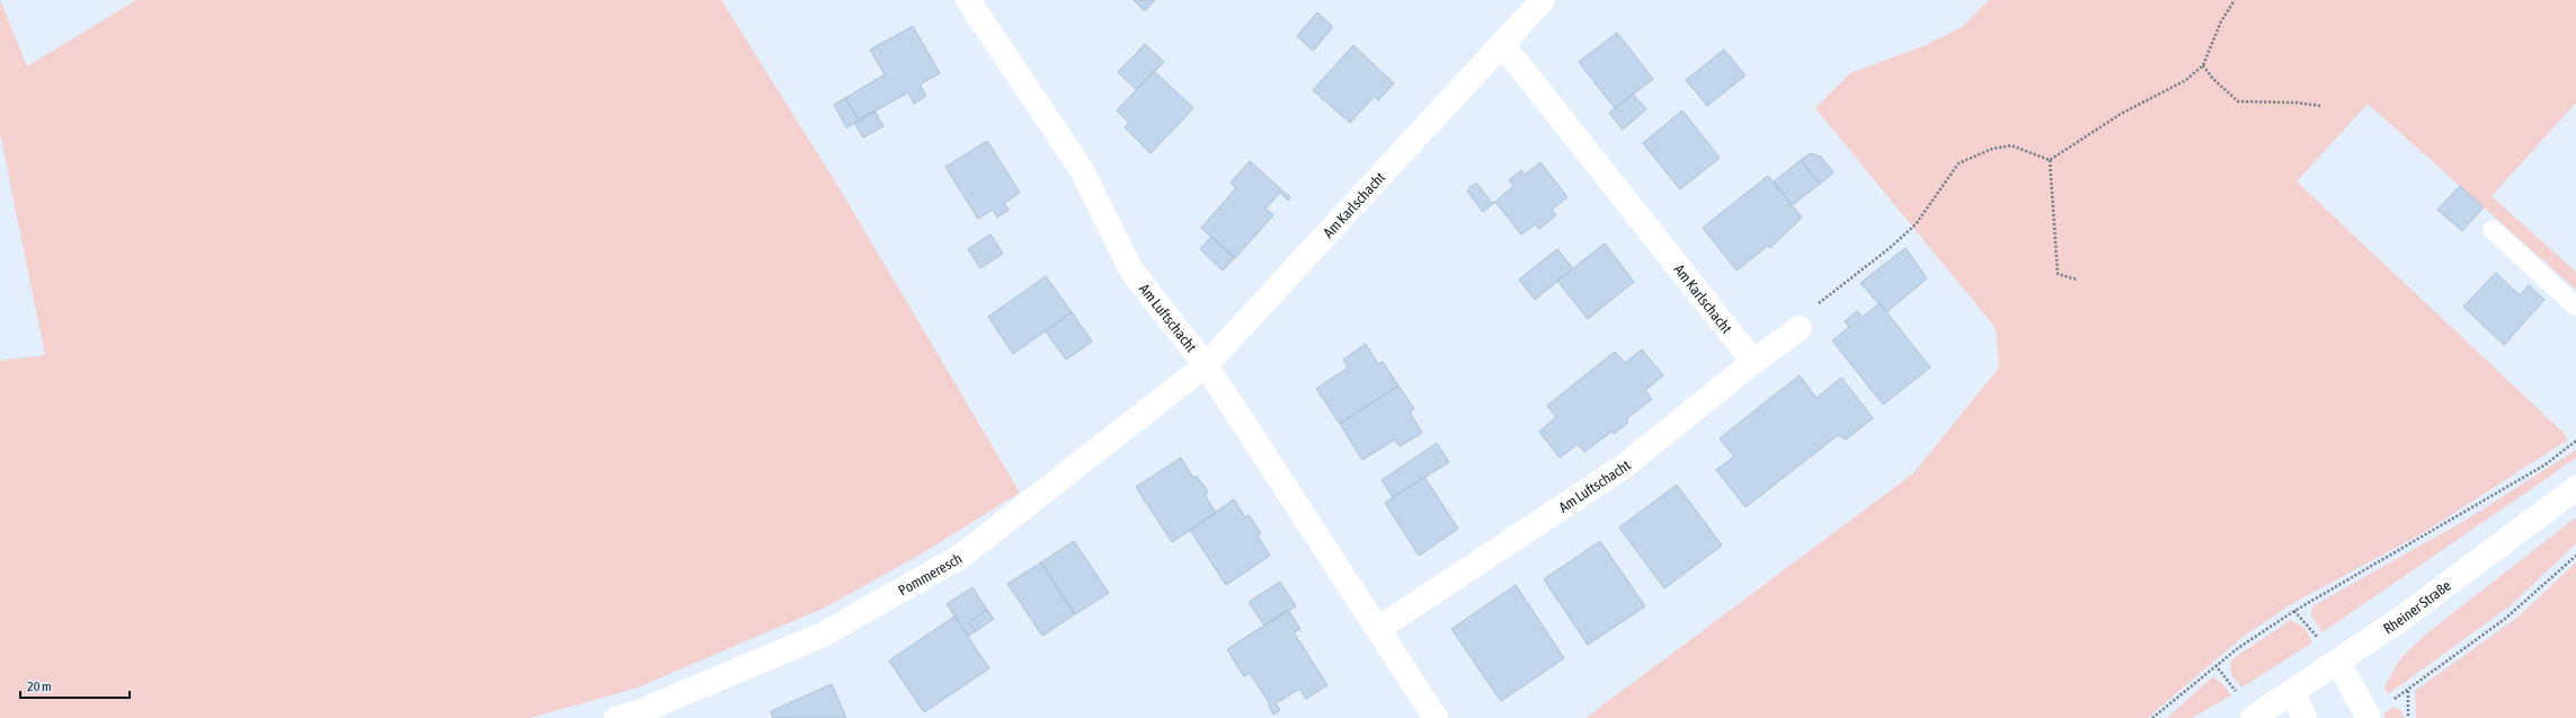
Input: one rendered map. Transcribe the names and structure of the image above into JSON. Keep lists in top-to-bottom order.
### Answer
{
  "streets": {
    "street": [
      "Am Karlschacht",
      "Am Luftschacht",
      "Pommeresch",
      "Rheiner Straße"
    ]
  },
  "crossings": [
    ["Am Karlschacht", "Am Luftschacht"],
    ["Am Karlschacht", "Pommeresch"],
    ["Am Luftschacht", "Pommeresch"]
  ],
  "scale_bar": "20 m"
}
